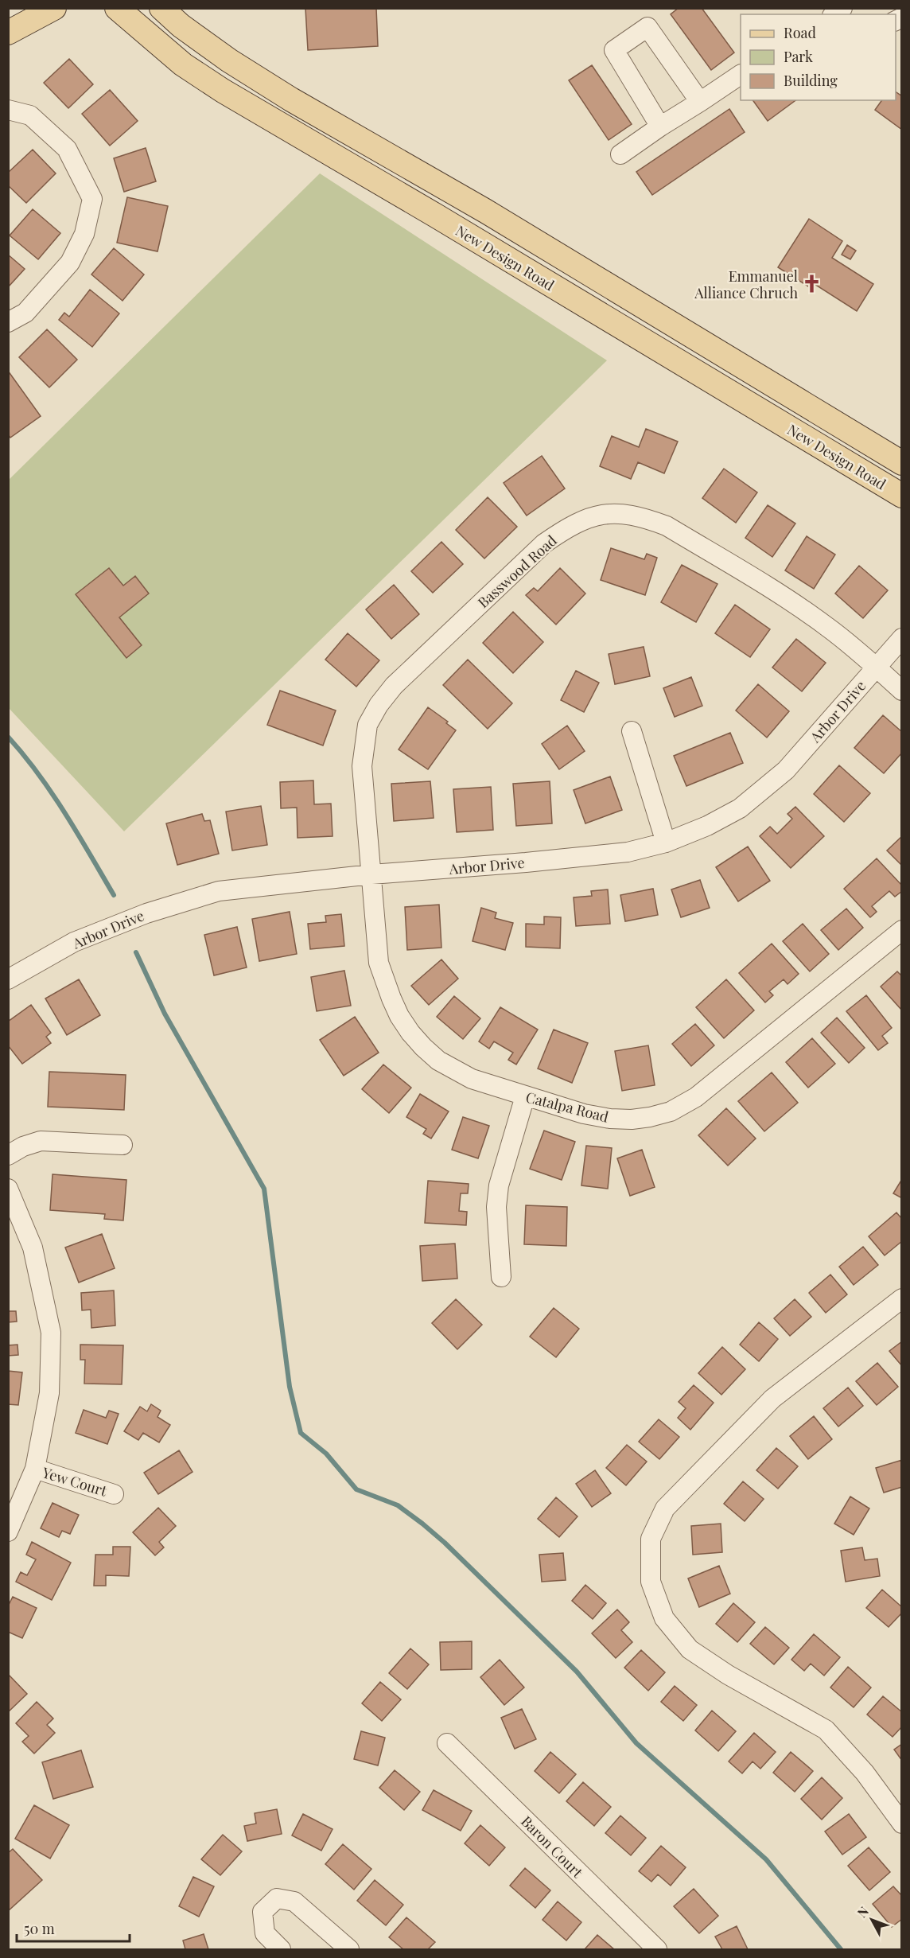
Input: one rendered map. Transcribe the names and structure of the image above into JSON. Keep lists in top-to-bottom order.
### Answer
{
  "streets": {
    "main road": ["New Design Road"],
    "street": [
      "Basswood Road",
      "Arbor Drive",
      "Catalpa Road",
      "Yew Court",
      "Baron Court"
    ]
  },
  "crossings": [
    ["Basswood Road", "Arbor Drive"],
    ["Basswood Road", "Catalpa Road"],
    ["Arbor Drive", "Catalpa Road"]
  ],
  "places": {
    "church": ["Emmanuel Alliance Chruch"]
  },
  "legend": ["Road", "Park", "Building"],
  "scale_bar": "50 m",
  "north": "top left"
}
